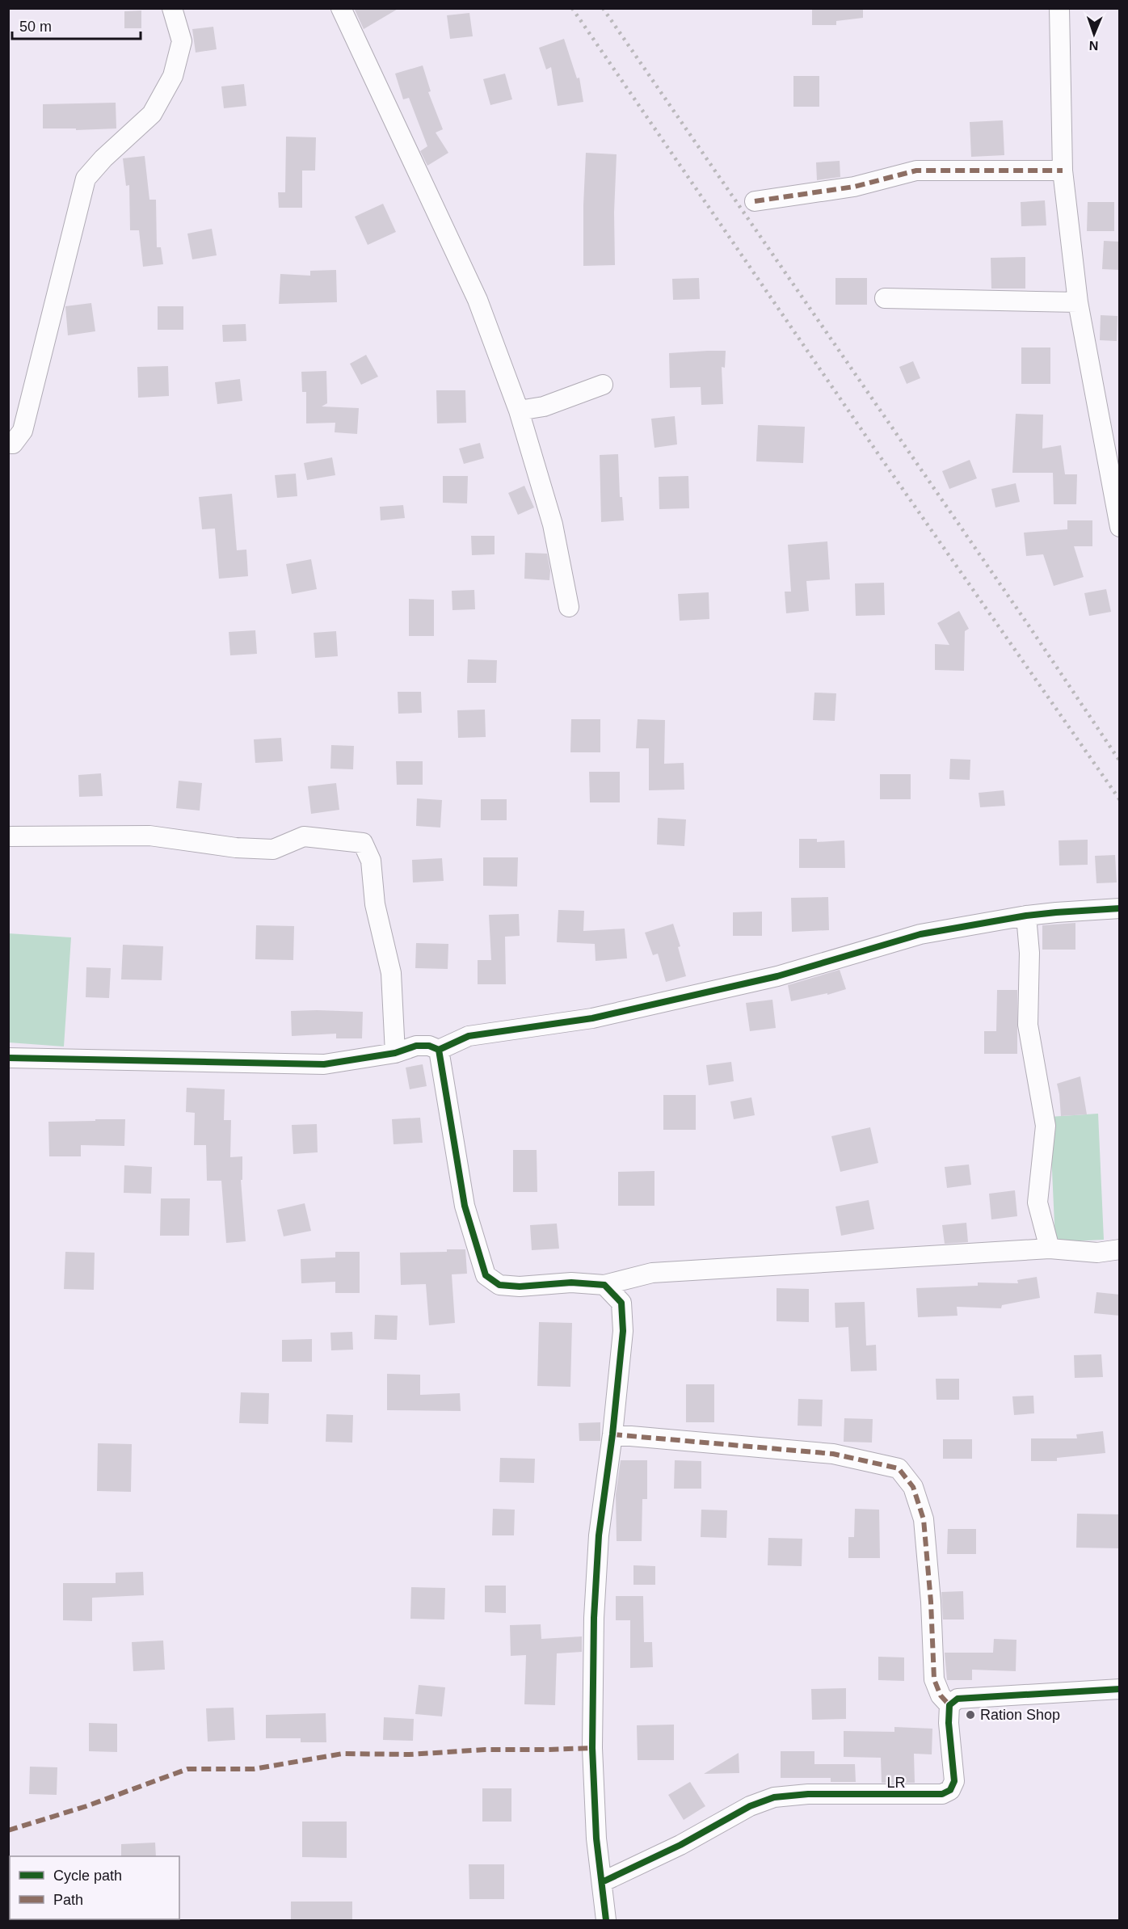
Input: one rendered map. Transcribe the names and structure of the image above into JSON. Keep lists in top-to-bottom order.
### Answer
{
  "streets": {
    "street": ["LR"]
  },
  "places": ["Ration Shop"],
  "legend": ["Cycle path", "Path"],
  "scale_bar": "50 m",
  "north": "bottom"
}
